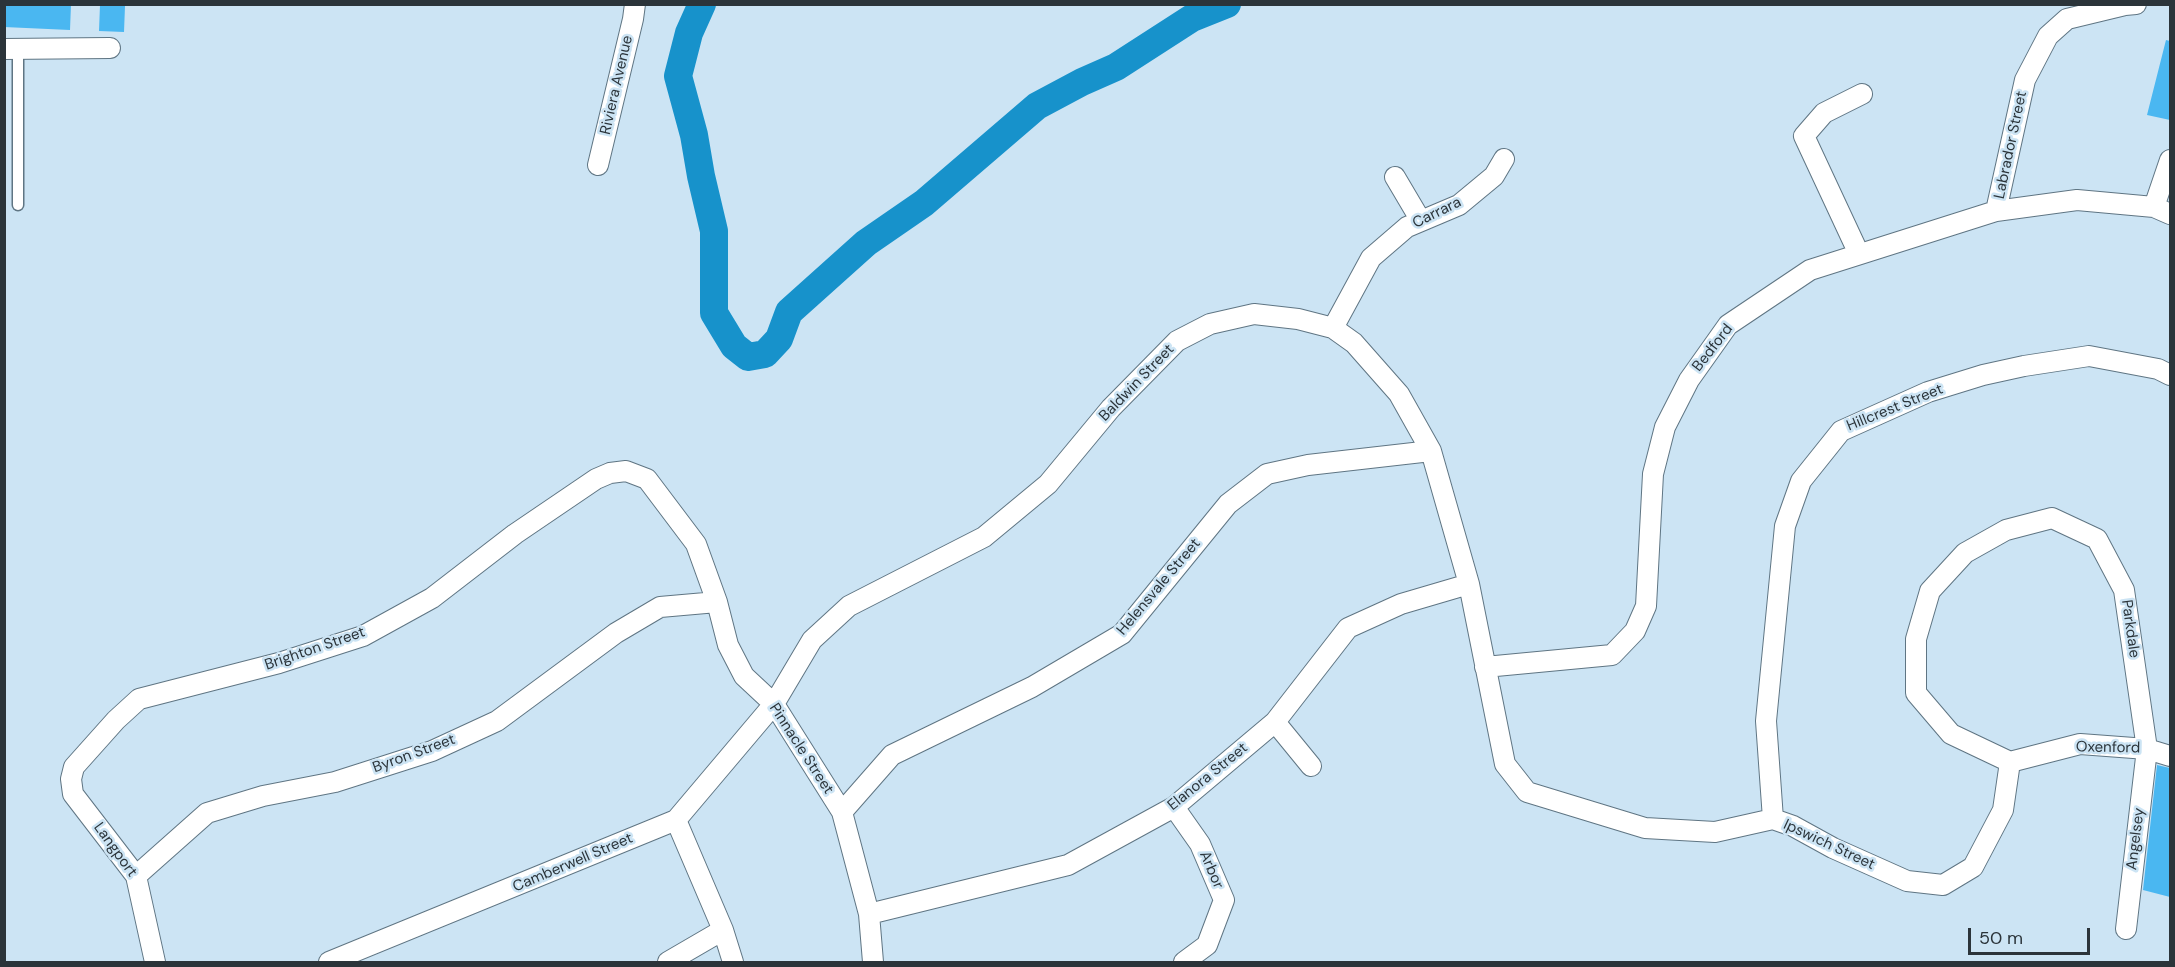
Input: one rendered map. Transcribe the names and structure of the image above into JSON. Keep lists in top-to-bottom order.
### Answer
{
  "streets": {
    "street": [
      "Riviera Avenue",
      "Labrador Street",
      "Carrara",
      "Bedford",
      "Baldwin Street",
      "Hillcrest Street",
      "Helensvale Street",
      "Parkdale",
      "Brighton Street",
      "Oxenford",
      "Pinnacle Street",
      "Byron Street",
      "Elanora Street",
      "Angelsey",
      "Ipswich Street",
      "Langport",
      "Camberwell Street",
      "Arbor"
    ]
  },
  "crossings": [
    ["Labrador Street", "Bedford"],
    ["Carrara", "Baldwin Street"],
    ["Bedford", "Baldwin Street"],
    ["Bedford", "Ipswich Street"],
    ["Baldwin Street", "Helensvale Street"],
    ["Baldwin Street", "Pinnacle Street"],
    ["Baldwin Street", "Elanora Street"],
    ["Baldwin Street", "Ipswich Street"],
    ["Baldwin Street", "Camberwell Street"],
    ["Hillcrest Street", "Ipswich Street"],
    ["Helensvale Street", "Pinnacle Street"],
    ["Parkdale", "Oxenford"],
    ["Parkdale", "Angelsey"],
    ["Parkdale", "Ipswich Street"],
    ["Brighton Street", "Pinnacle Street"],
    ["Brighton Street", "Langport"],
    ["Oxenford", "Angelsey"],
    ["Oxenford", "Ipswich Street"],
    ["Pinnacle Street", "Byron Street"],
    ["Pinnacle Street", "Elanora Street"],
    ["Pinnacle Street", "Camberwell Street"],
    ["Byron Street", "Langport"],
    ["Elanora Street", "Arbor"]
  ],
  "scale_bar": "50 m"
}
